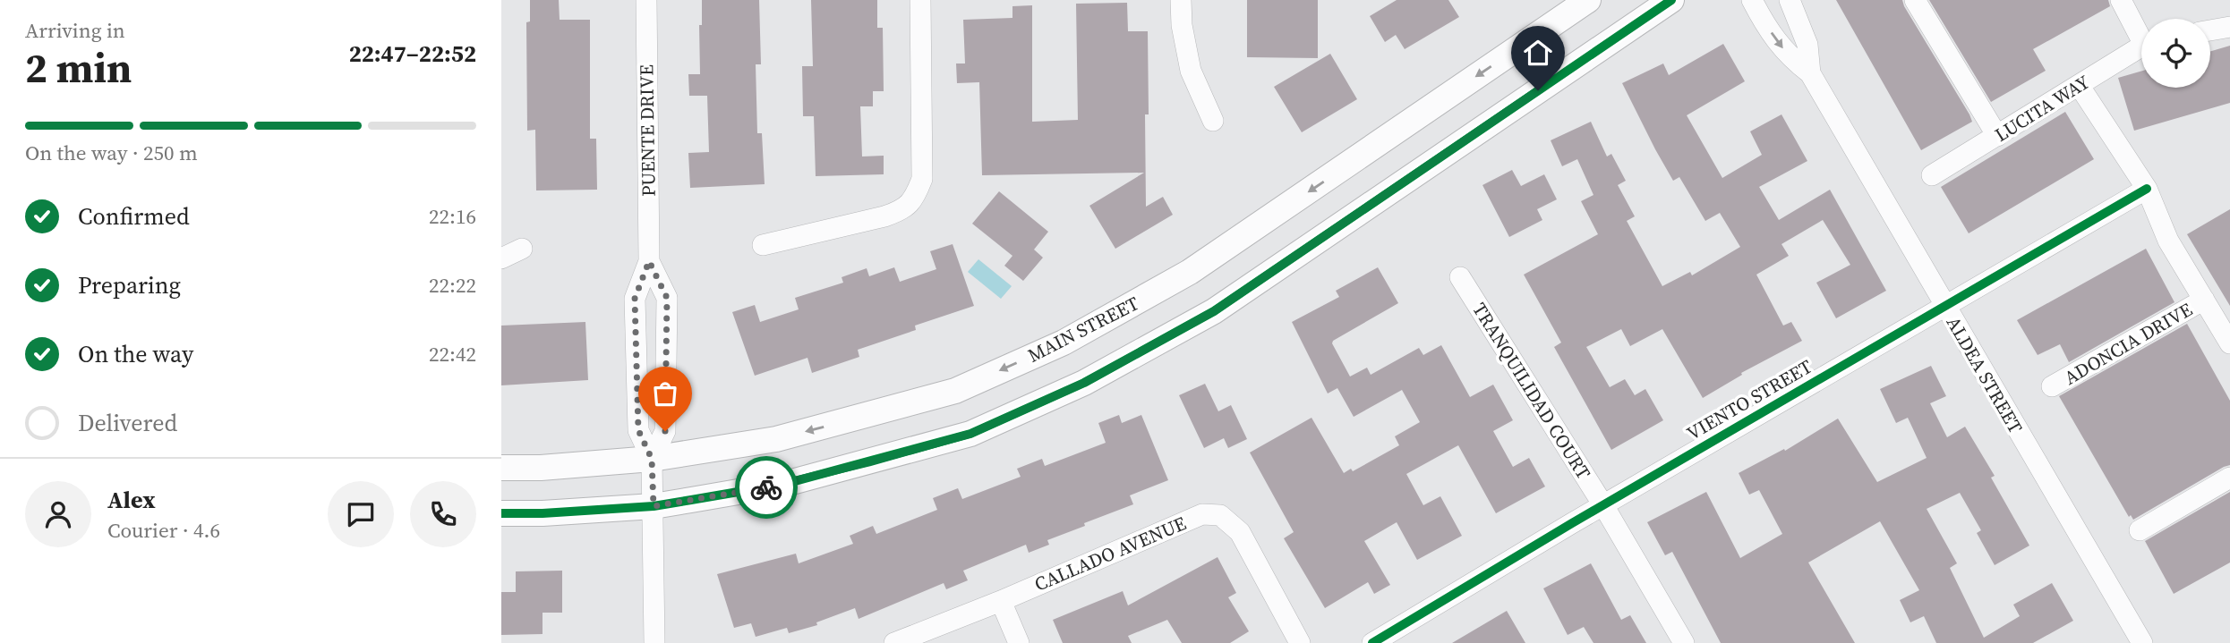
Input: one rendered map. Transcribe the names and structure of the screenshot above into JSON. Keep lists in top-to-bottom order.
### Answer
{
  "streets": {
    "street": [
      "LUCITA WAY",
      "PUENTE DRIVE",
      "MAIN STREET",
      "ADONCIA DRIVE",
      "ALDEA STREET",
      "TRANQUILIDAD COURT",
      "VIENTO STREET",
      "CALLADO AVENUE"
    ]
  },
  "crossings": [
    ["PUENTE DRIVE", "MAIN STREET"],
    ["ALDEA STREET", "VIENTO STREET"],
    ["TRANQUILIDAD COURT", "VIENTO STREET"]
  ],
  "page": {
    "heading": ["2 min", "Arriving in", "22:47–22:52"],
    "panel": ["Alex", "Courier · 4.6"],
    "bar": "On the way · 250 m",
    "list": [
      ["Confirmed", "22:16"],
      ["Preparing", "22:22"],
      ["On the way", "22:42"],
      "Delivered"
    ]
  }
}
